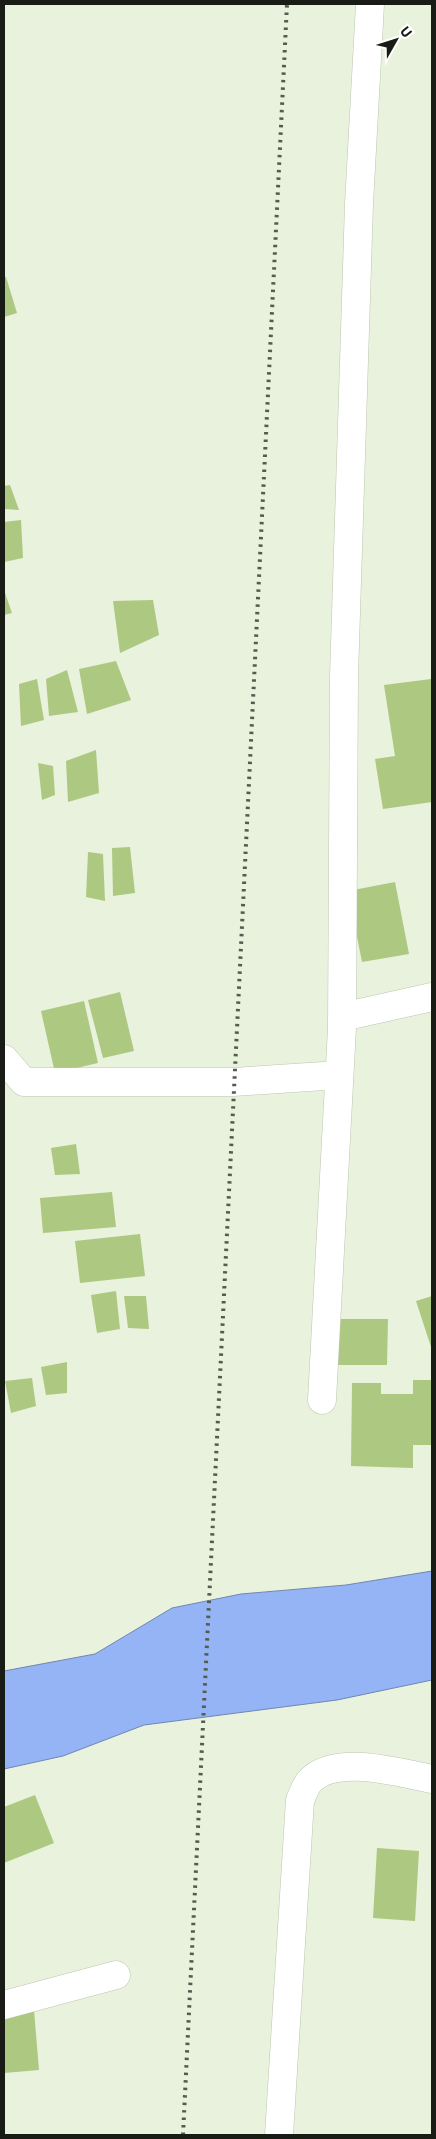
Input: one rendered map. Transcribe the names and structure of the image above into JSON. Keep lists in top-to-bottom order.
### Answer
{
  "north": "top right"
}
